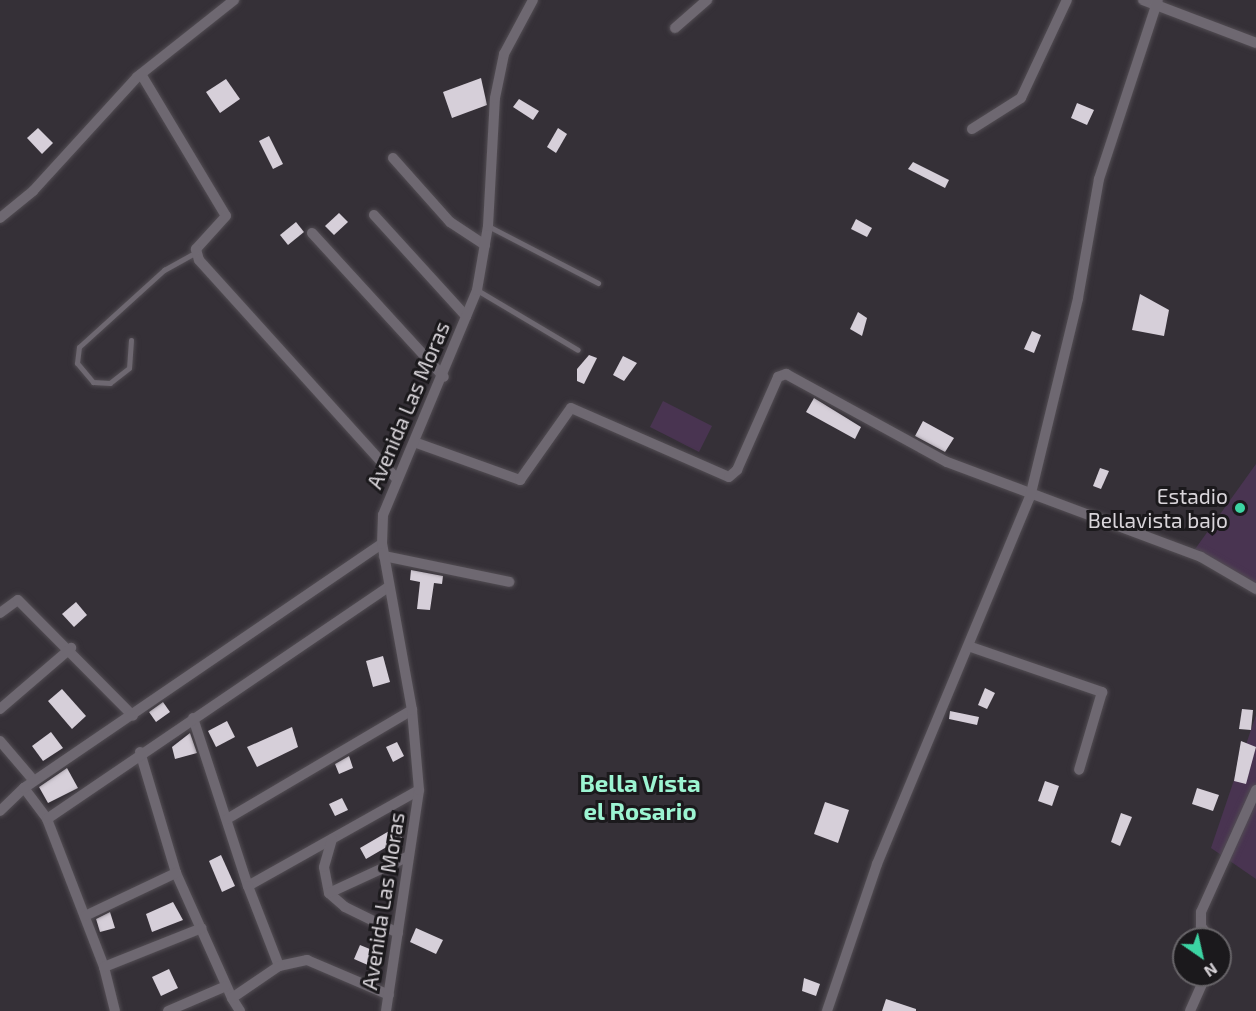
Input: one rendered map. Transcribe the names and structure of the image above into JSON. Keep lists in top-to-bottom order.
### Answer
{
  "streets": {
    "street": ["Avenida Las Moras"]
  },
  "districts": ["Bella Vista el Rosario"],
  "places": ["Estadio Bellavista bajo"],
  "north": "bottom right"
}
